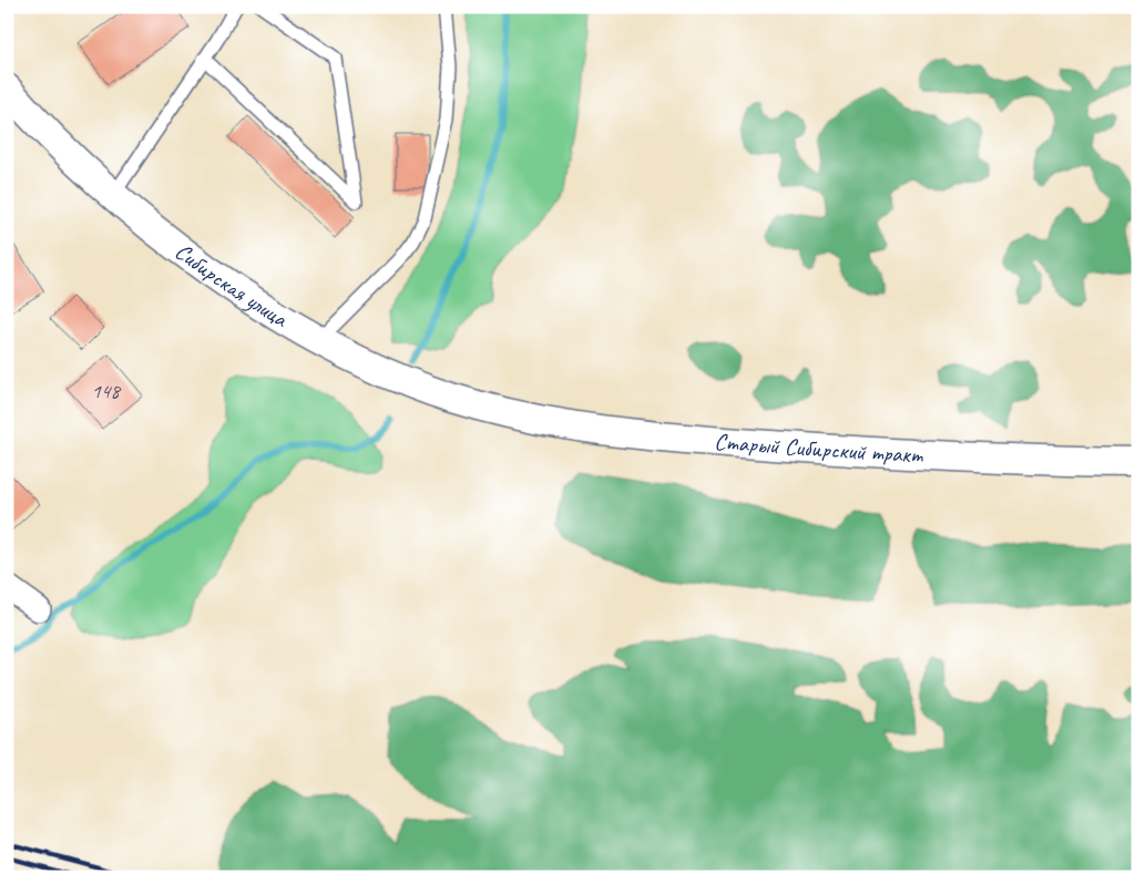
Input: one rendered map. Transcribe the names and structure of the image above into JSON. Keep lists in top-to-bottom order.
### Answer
{
  "streets": {
    "street": ["Сибирская улица", "Старый Сибирский тракт"]
  },
  "crossings": [
    ["Сибирская улица", "Старый Сибирский тракт"]
  ],
  "house_numbers": ["148"]
}
